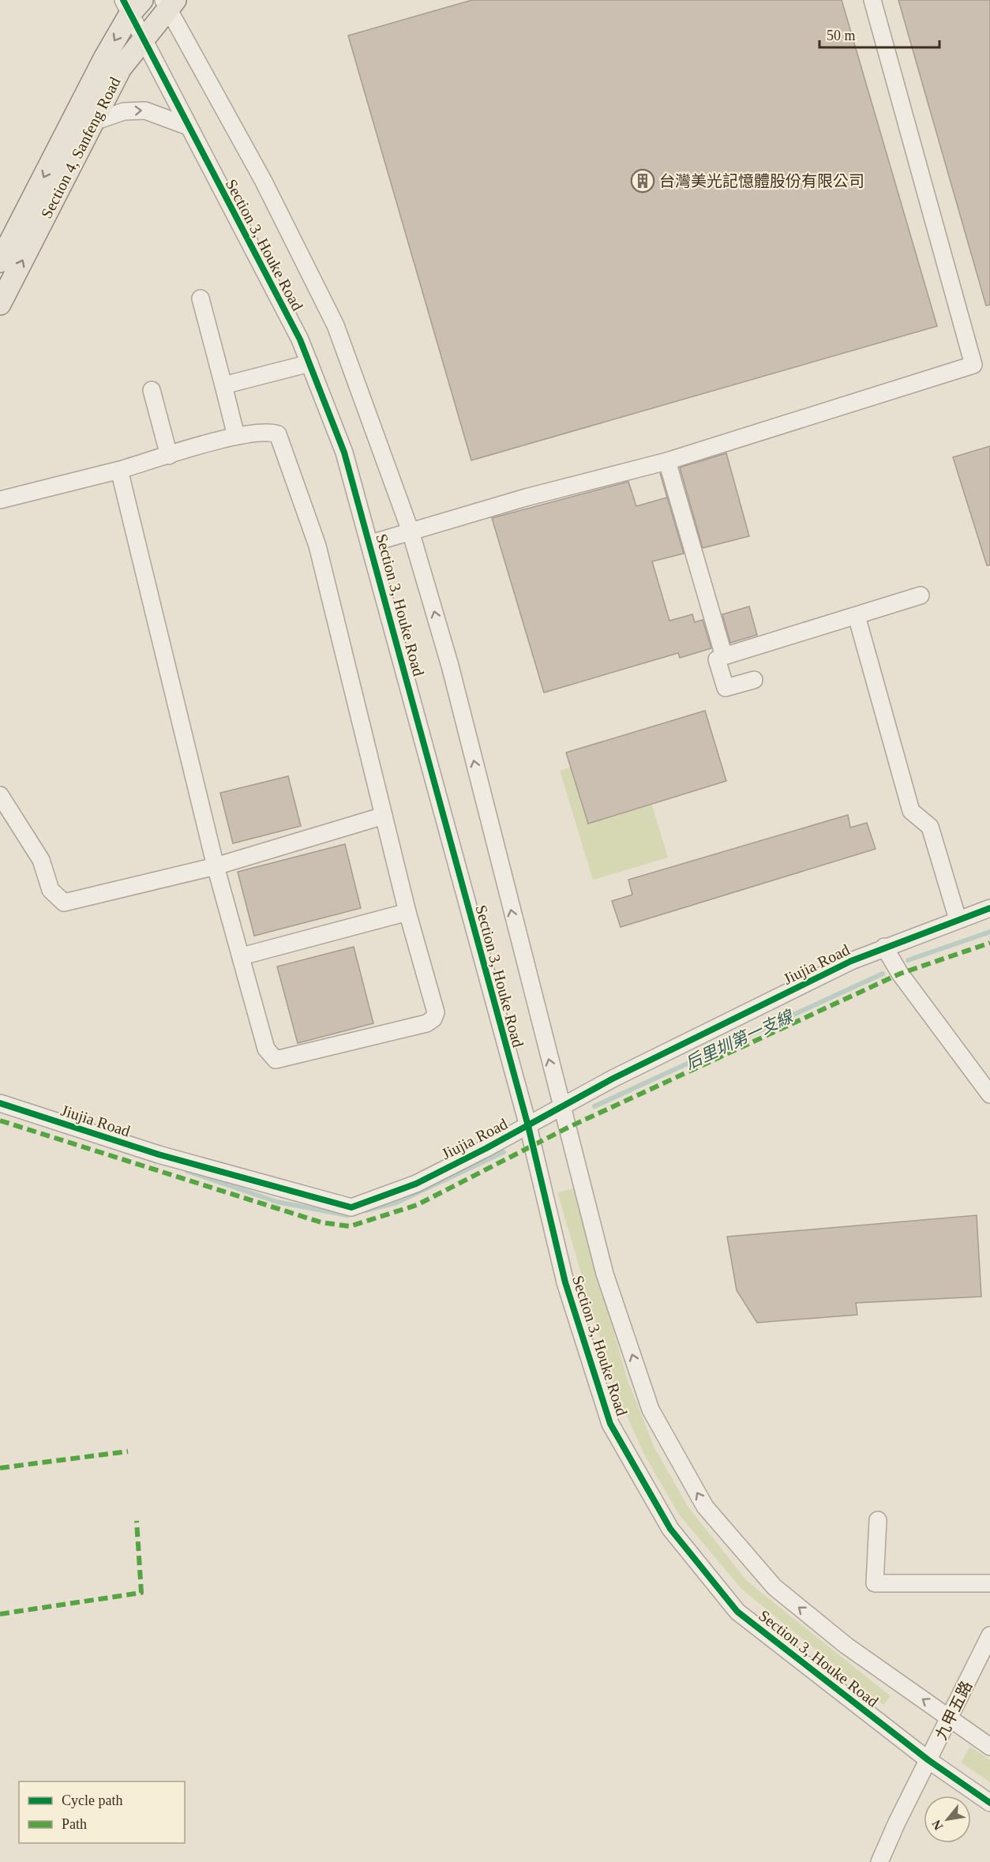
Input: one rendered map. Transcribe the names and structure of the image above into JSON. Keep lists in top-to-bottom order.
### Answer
{
  "streets": {
    "main road": ["Section 4, Sanfeng Road"],
    "street": ["Section 3, Houke Road", "Jiujia Road", "九甲五路"]
  },
  "crossings": [
    ["Section 4, Sanfeng Road", "Section 3, Houke Road"],
    ["Section 3, Houke Road", "Jiujia Road"],
    ["Section 3, Houke Road", "九甲五路"]
  ],
  "water": ["后里圳第一支線"],
  "places": {
    "building": ["台灣美光記憶體股份有限公司"]
  },
  "legend": ["Cycle path", "Path"],
  "scale_bar": "50 m",
  "north": "bottom left"
}
